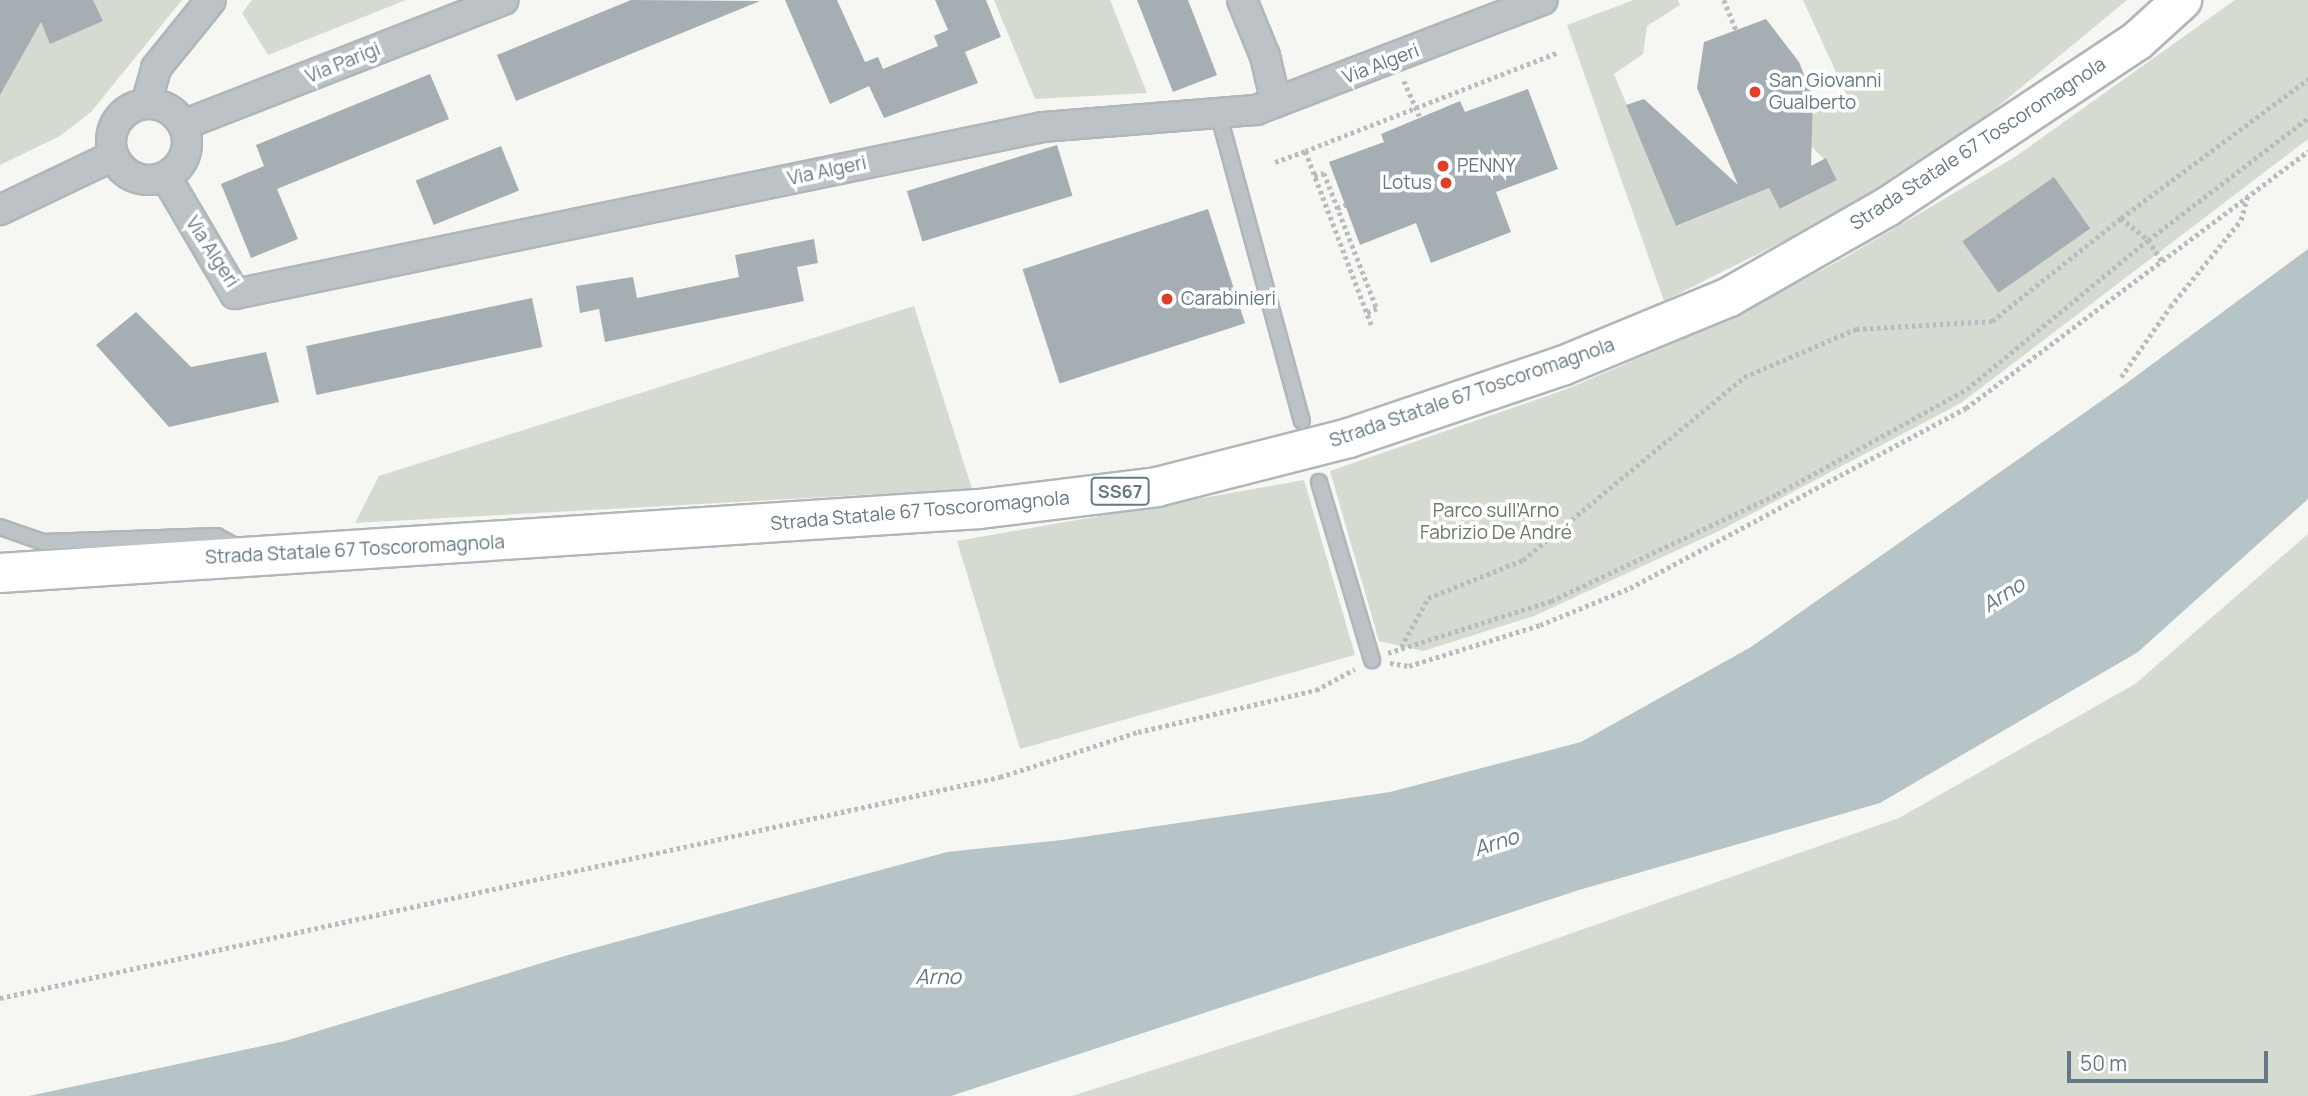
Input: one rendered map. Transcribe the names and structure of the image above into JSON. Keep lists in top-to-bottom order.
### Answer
{
  "streets": {
    "main road": ["Strada Statale 67 Toscoromagnola", "SS67"],
    "street": ["Via Parigi", "Via Algeri"]
  },
  "crossings": [
    ["Via Parigi", "Via Algeri"]
  ],
  "water": ["Arno"],
  "parks": ["Parco sull’Arno Fabrizio De André"],
  "places": [
    "San Giovanni Gualberto",
    "PENNY",
    "Lotus",
    "Carabinieri"
  ],
  "scale_bar": "50 m"
}
